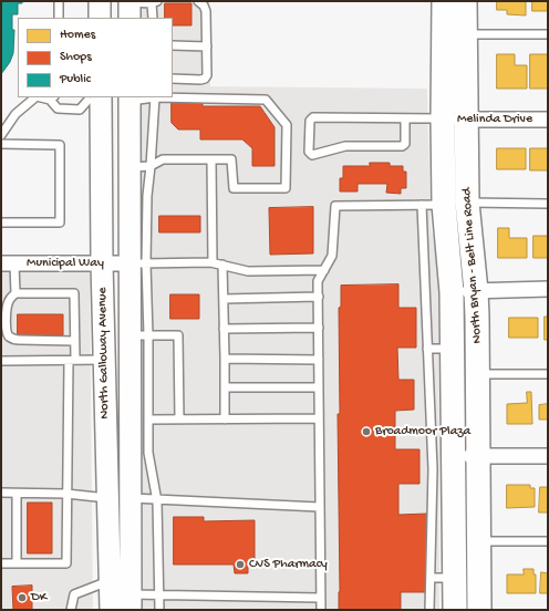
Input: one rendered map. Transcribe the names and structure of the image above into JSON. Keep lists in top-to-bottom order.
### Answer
{
  "streets": {
    "main road": ["North Bryan - Belt Line Road", "North Galloway Avenue"],
    "street": ["Melinda Drive", "Municipal Way"]
  },
  "crossings": [
    ["Melinda Drive", "North Bryan - Belt Line Road"],
    ["Municipal Way", "North Galloway Avenue"]
  ],
  "places": ["Broadmoor Plaza", "CVS Pharmacy", "DK"],
  "legend": ["Homes", "Shops", "Public"]
}
